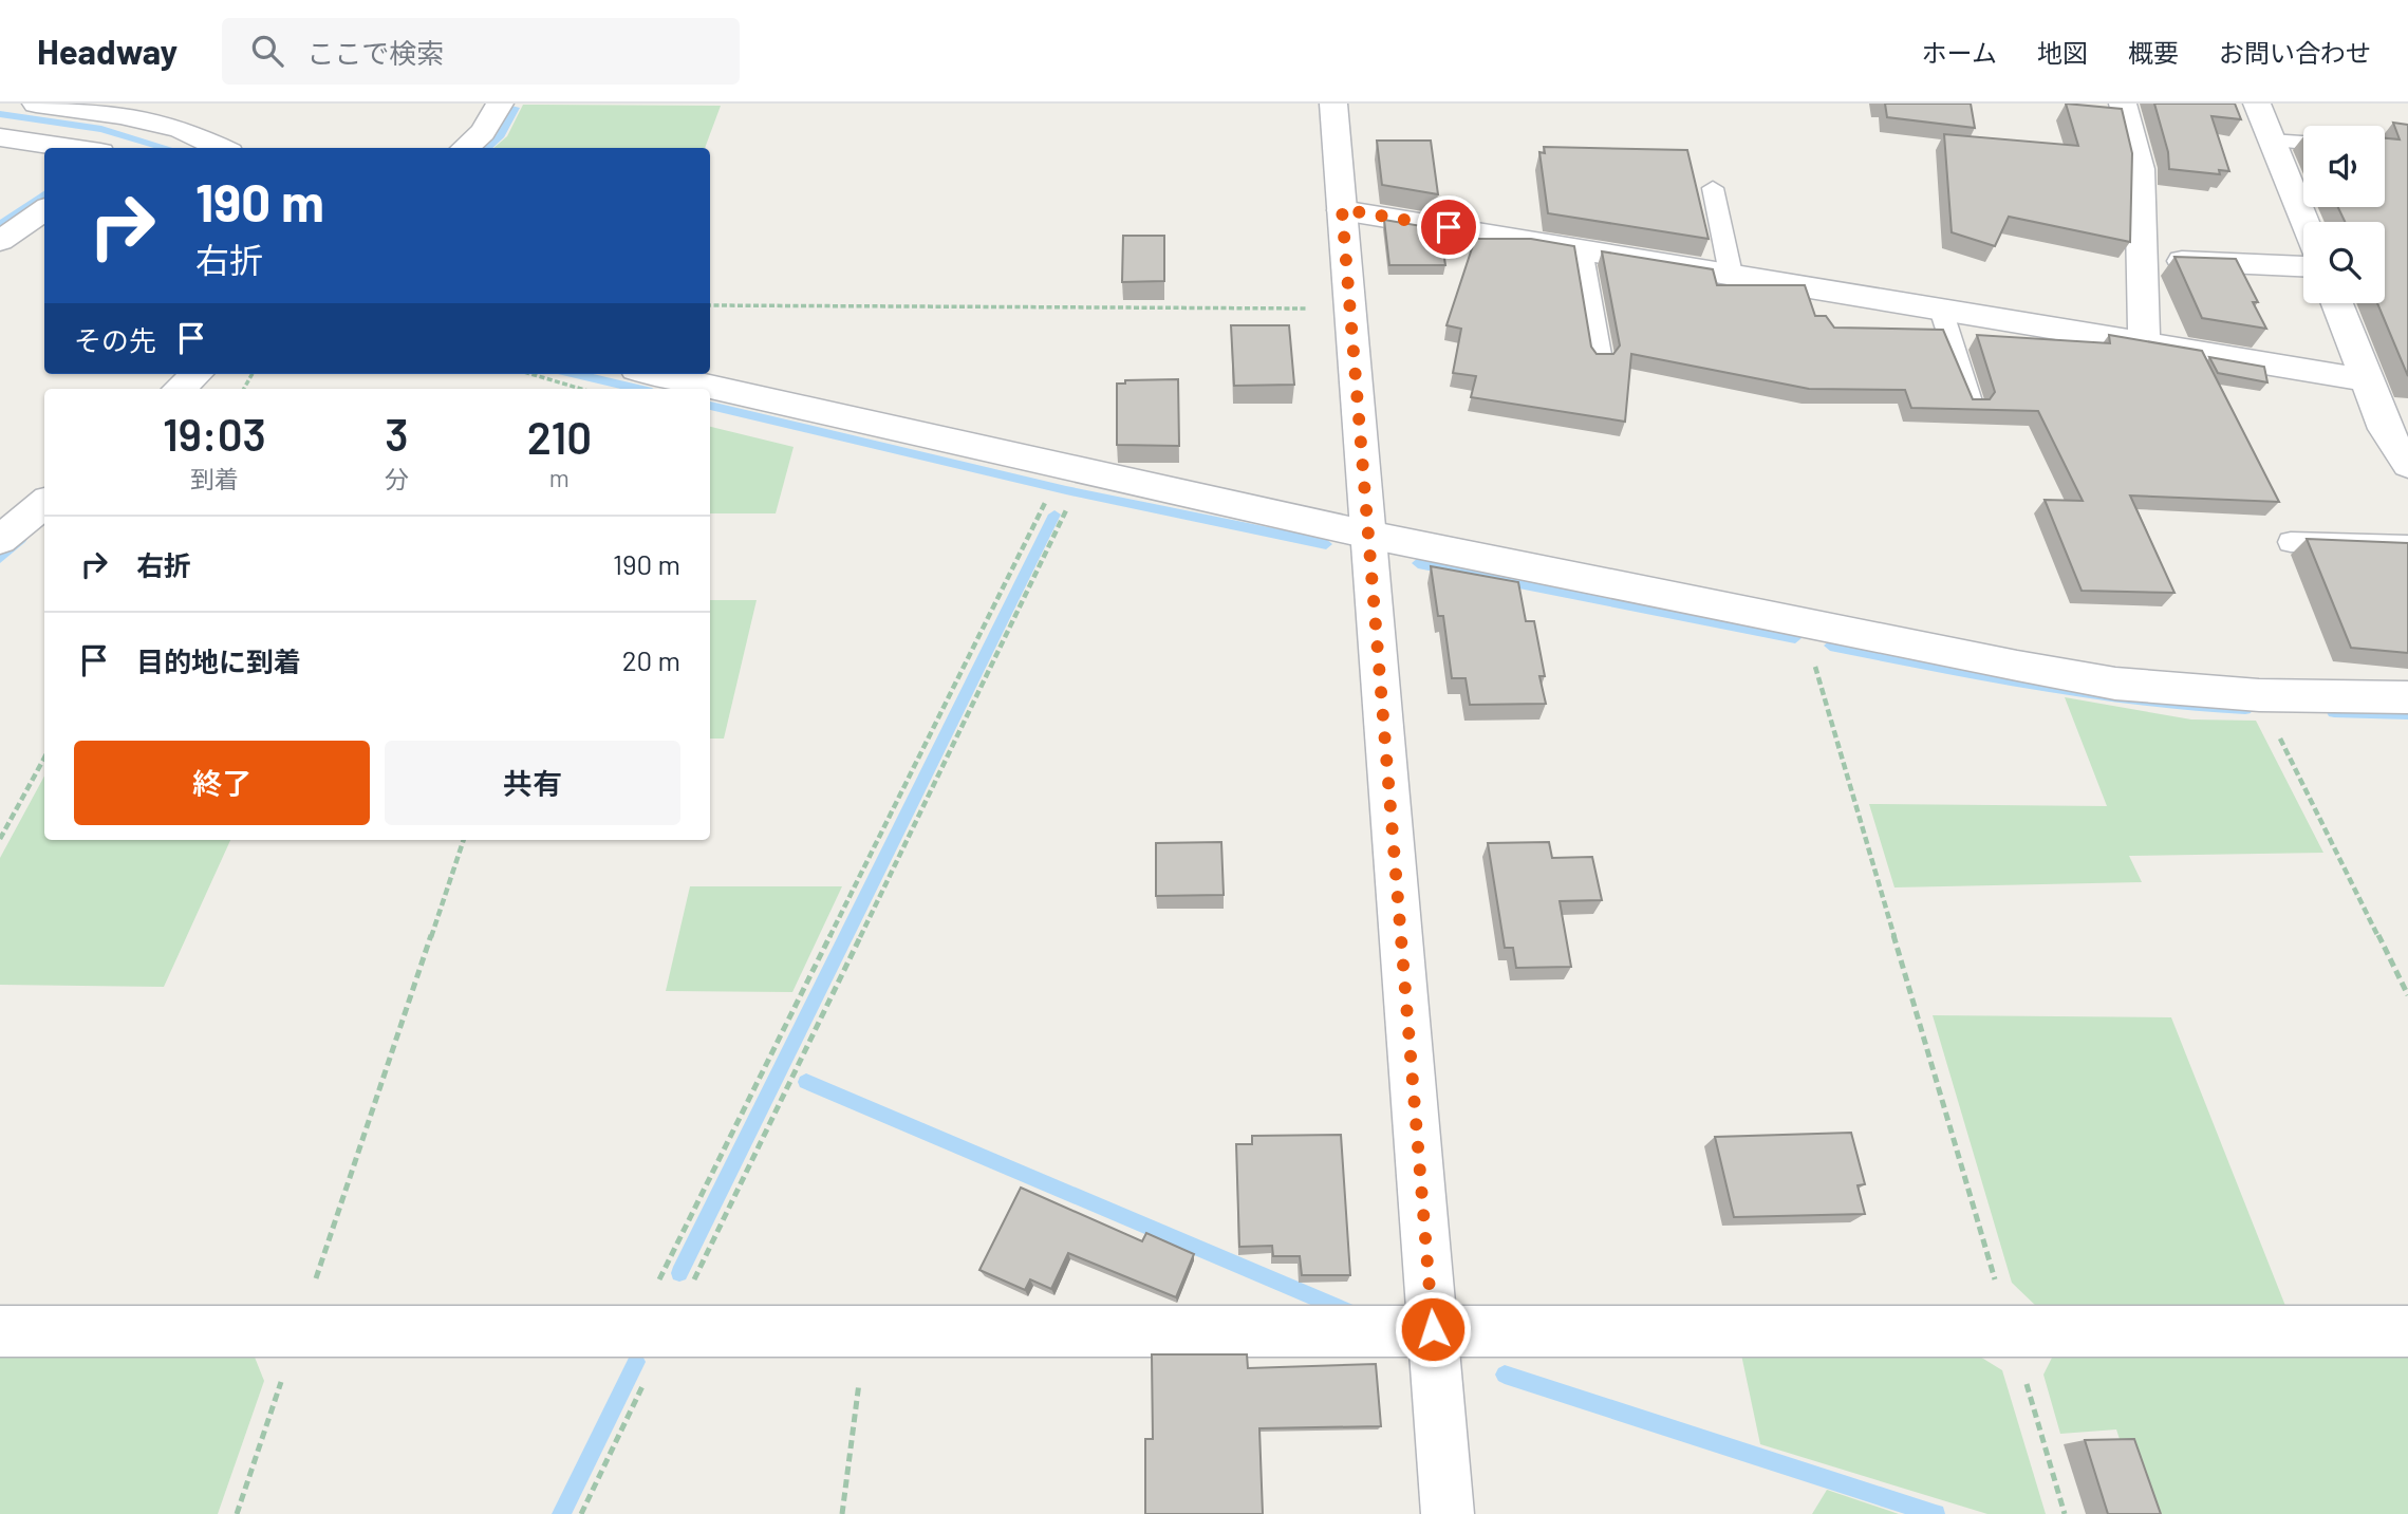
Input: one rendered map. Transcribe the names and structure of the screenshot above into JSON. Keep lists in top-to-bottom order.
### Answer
{
  "page": {
    "header": "Headway",
    "search": "ここで検索",
    "nav": [
      "ホーム",
      "地図",
      "概要",
      "お問い合わせ"
    ],
    "turn": ["190 m", "右折"],
    "then": "その先",
    "eta": [
      "19:03",
      "到着",
      "3",
      "分",
      "210",
      "m"
    ],
    "list": [
      {
        "name": "右折",
        "value": "190 m"
      },
      {
        "name": "目的地に到着",
        "value": "20 m"
      }
    ],
    "buttons": ["終了", "共有"]
  }
}
